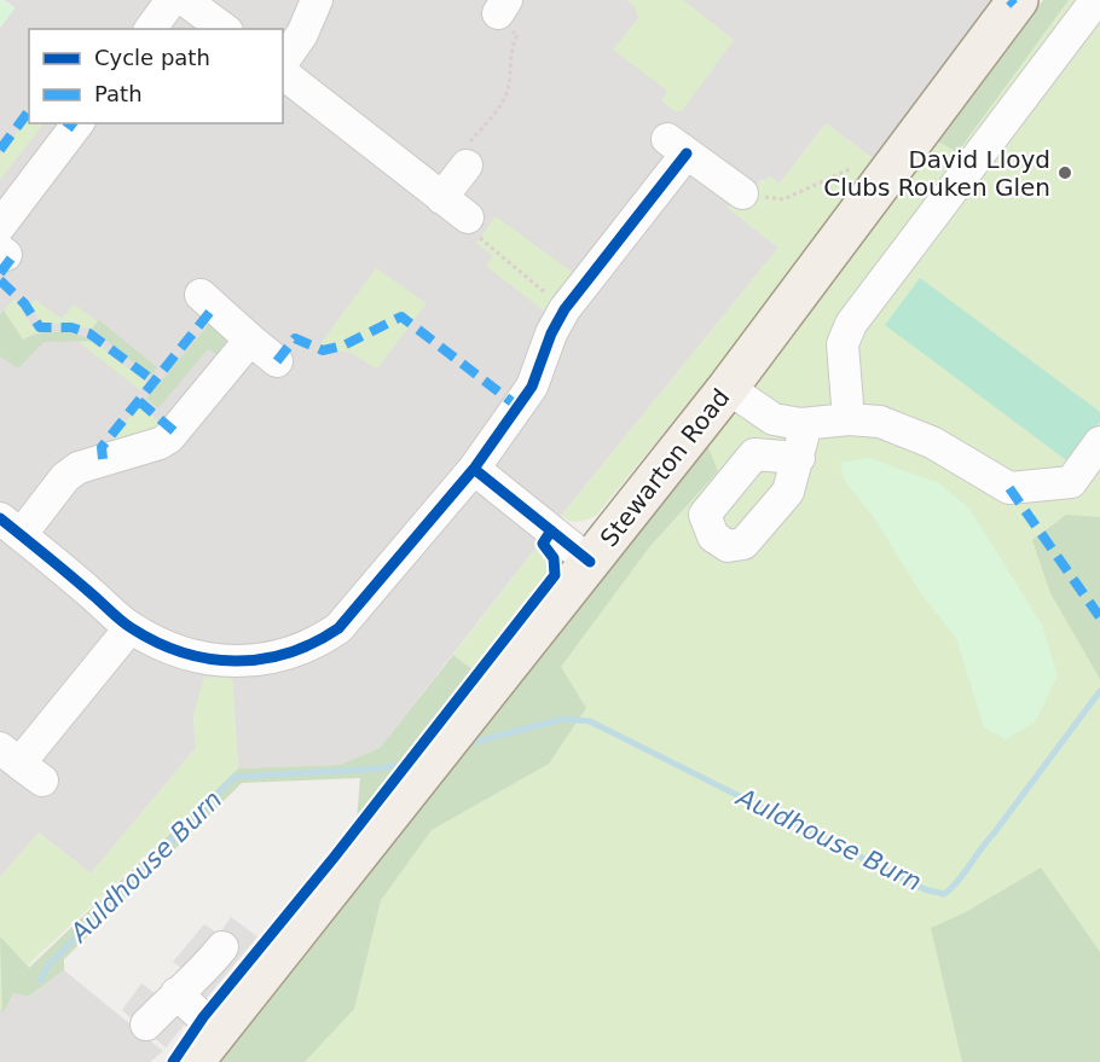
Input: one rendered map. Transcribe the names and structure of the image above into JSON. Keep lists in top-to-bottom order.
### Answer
{
  "streets": {
    "main road": ["Stewarton Road"]
  },
  "water": ["Auldhouse Burn"],
  "places": ["David Lloyd Clubs Rouken Glen"],
  "legend": ["Cycle path", "Path"]
}
